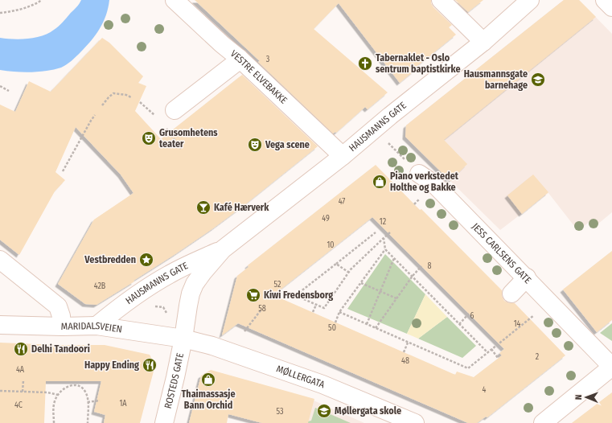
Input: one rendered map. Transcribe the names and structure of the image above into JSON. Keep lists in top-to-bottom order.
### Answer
{
  "streets": {
    "street": [
      "VESTRE ELVEBAKKE",
      "HAUSMANNS GATE",
      "JESS CARLSENS GATE",
      "MARIDALSVEIEN",
      "MØLLERGATA",
      "ROSTEDS GATE"
    ]
  },
  "crossings": [
    ["VESTRE ELVEBAKKE", "HAUSMANNS GATE"],
    ["HAUSMANNS GATE", "MARIDALSVEIEN"],
    ["HAUSMANNS GATE", "MØLLERGATA"],
    ["HAUSMANNS GATE", "ROSTEDS GATE"],
    ["MARIDALSVEIEN", "MØLLERGATA"],
    ["MARIDALSVEIEN", "ROSTEDS GATE"],
    ["MØLLERGATA", "ROSTEDS GATE"]
  ],
  "places": {
    "church": ["Tabernaklet - Oslo sentrum baptistkirke"],
    "school or university": ["Hausmannsgate barnehage", "Møllergata skole"],
    "theatre": ["Grusomhetens teater", "Vega scene"],
    "shop": ["Piano verkstedet Holthe og Bakke", "Thaimassasje Bann Orchid"],
    "bar": ["Kafé Hærverk"],
    "place": ["Vestbredden"],
    "supermarket": ["Kiwi Fredensborg"],
    "restaurant": ["Delhi Tandoori", "Happy Ending"]
  },
  "house_numbers": [
    "3",
    "47",
    "49",
    "12",
    "10",
    "8",
    "52",
    "42B",
    "58",
    "6",
    "14",
    "50",
    "2",
    "48",
    "4A",
    "4",
    "1A",
    "4C",
    "53"
  ],
  "north": "left"
}
